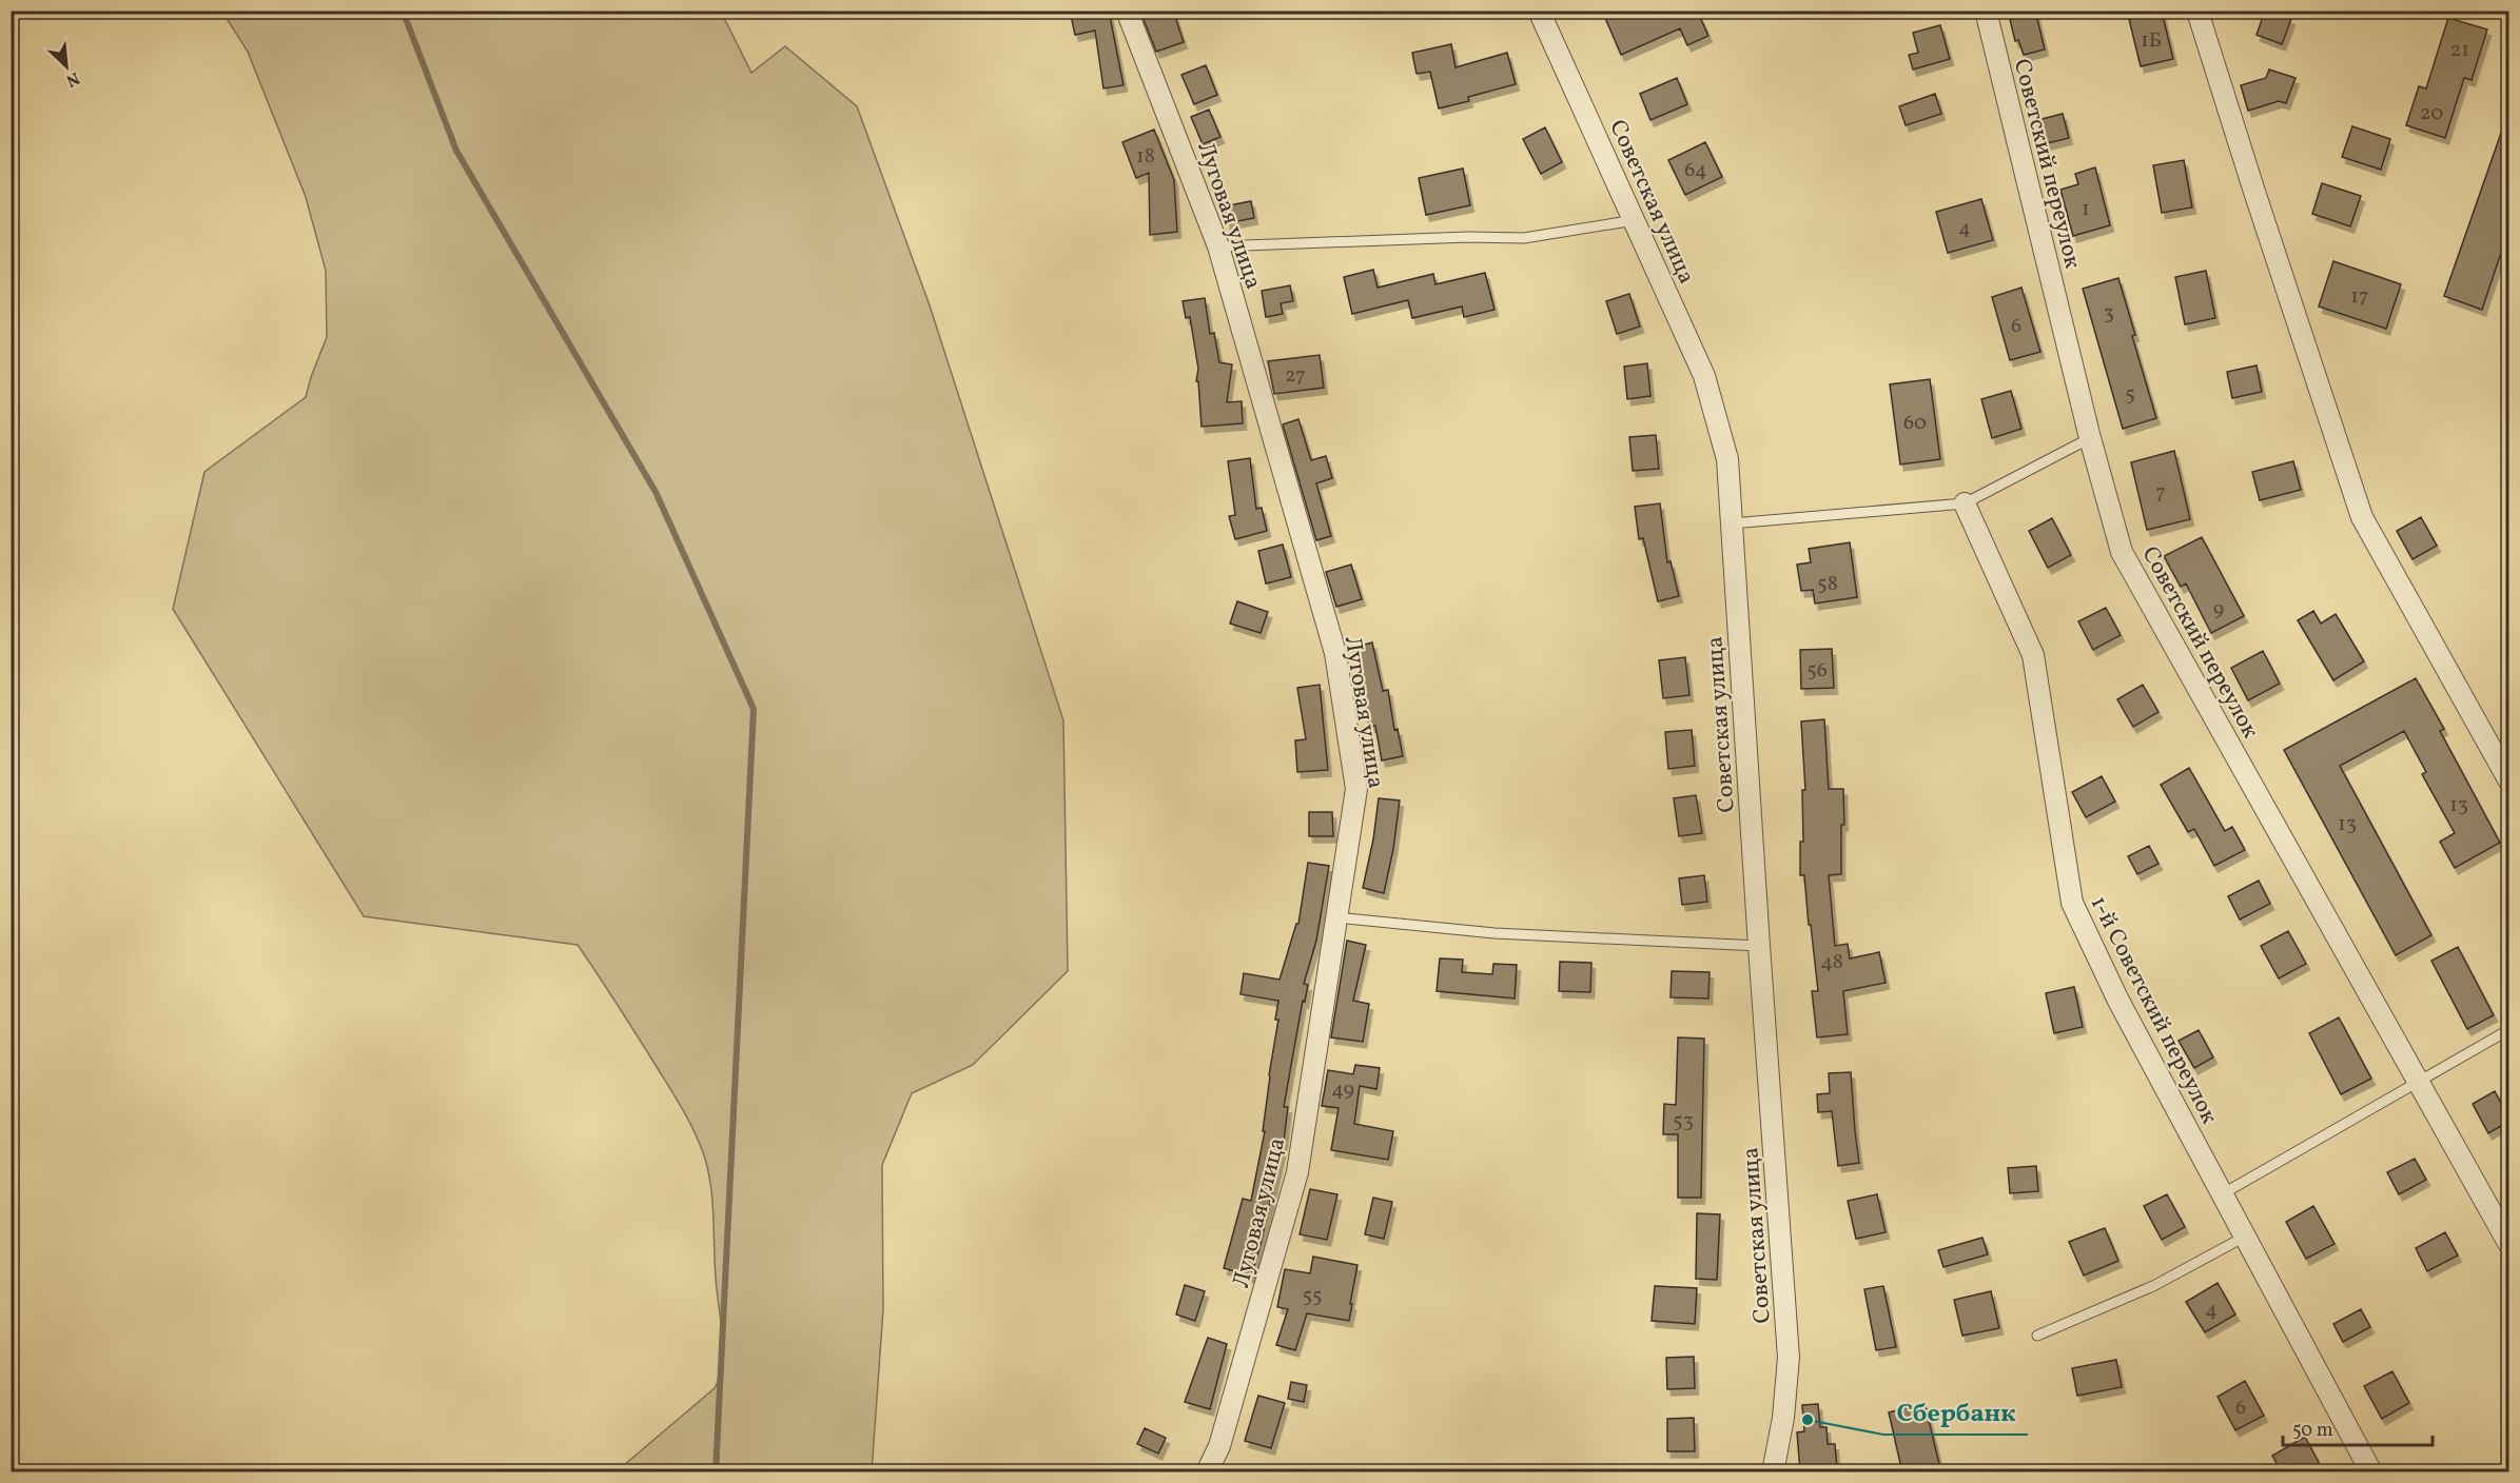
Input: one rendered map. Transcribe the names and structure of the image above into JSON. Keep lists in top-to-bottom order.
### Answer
{
  "streets": {
    "street": [
      "Советский переулок",
      "Советская улица",
      "Луговая улица",
      "1-й Советский переулок"
    ]
  },
  "places": ["Сбербанк"],
  "house_numbers": [
    "1Б",
    "21",
    "20",
    "18",
    "64",
    "1",
    "4",
    "17",
    "3",
    "6",
    "27",
    "5",
    "60",
    "7",
    "58",
    "9",
    "56",
    "13",
    "13",
    "48",
    "49",
    "53",
    "55",
    "4",
    "6"
  ],
  "scale_bar": "50 m",
  "north": "bottom right"
}
